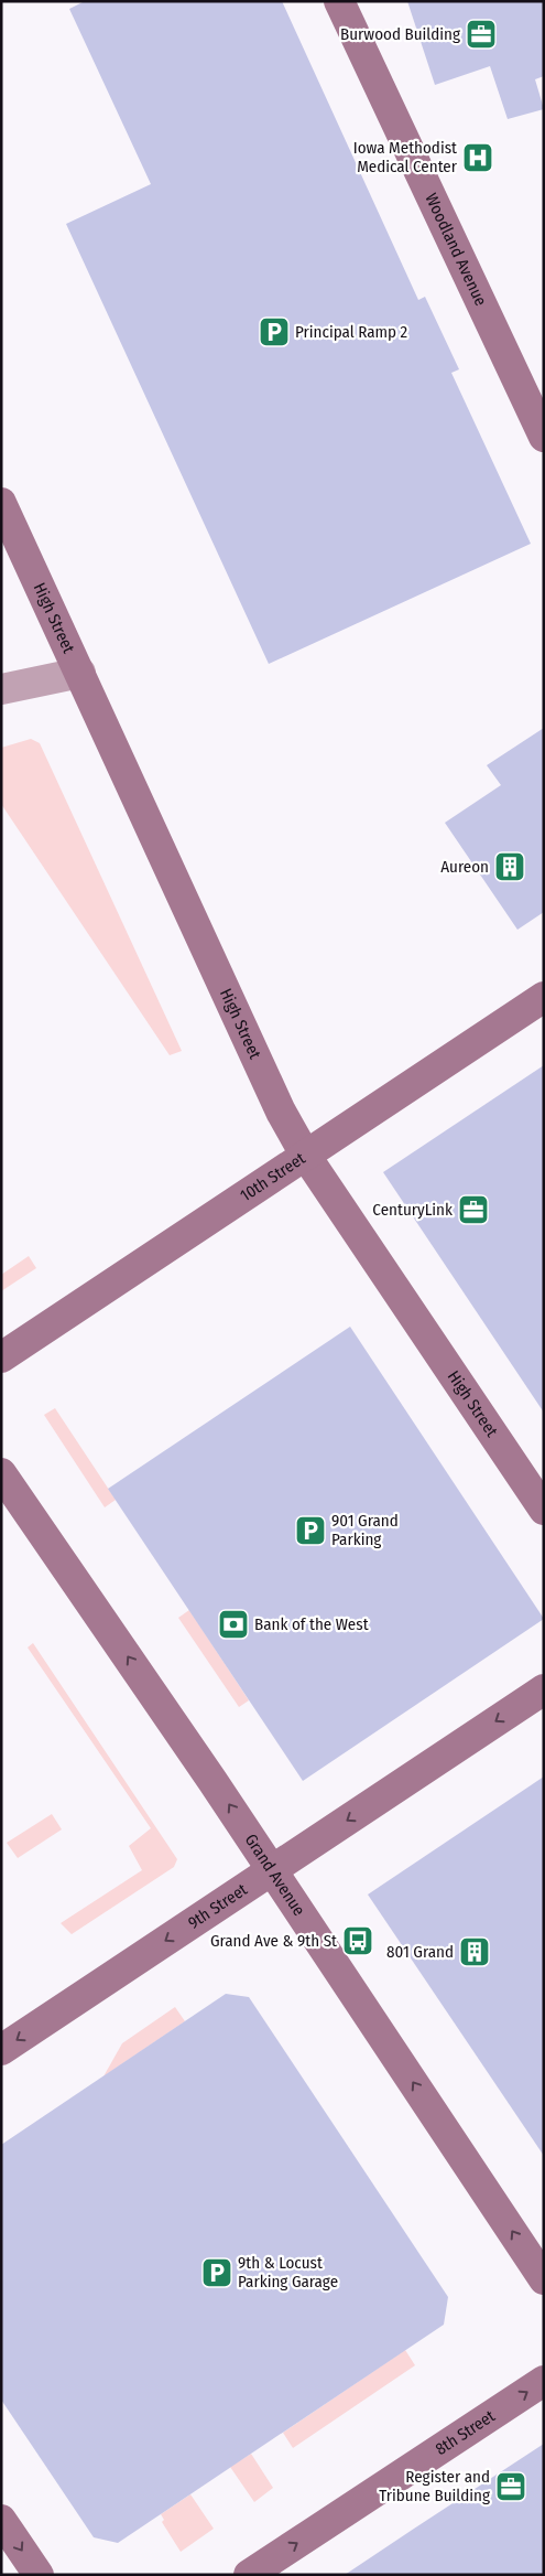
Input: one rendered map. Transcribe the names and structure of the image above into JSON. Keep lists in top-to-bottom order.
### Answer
{
  "streets": {
    "main road": [
      "Woodland Avenue",
      "High Street",
      "10th Street",
      "Grand Avenue",
      "9th Street",
      "8th Street"
    ]
  },
  "crossings": [
    ["High Street", "10th Street"],
    ["Grand Avenue", "9th Street"]
  ],
  "one_way": ["Grand Avenue", "9th Street", "8th Street"],
  "places": {
    "office": ["Burwood Building", "CenturyLink", "Register and Tribune Building"],
    "hospital": ["Iowa Methodist Medical Center"],
    "parking": ["Principal Ramp 2", "901 Grand Parking", "9th & Locust Parking Garage"],
    "building": ["Aureon", "801 Grand"],
    "bank": ["Bank of the West"],
    "bus stop": ["Grand Ave & 9th St"]
  }
}
